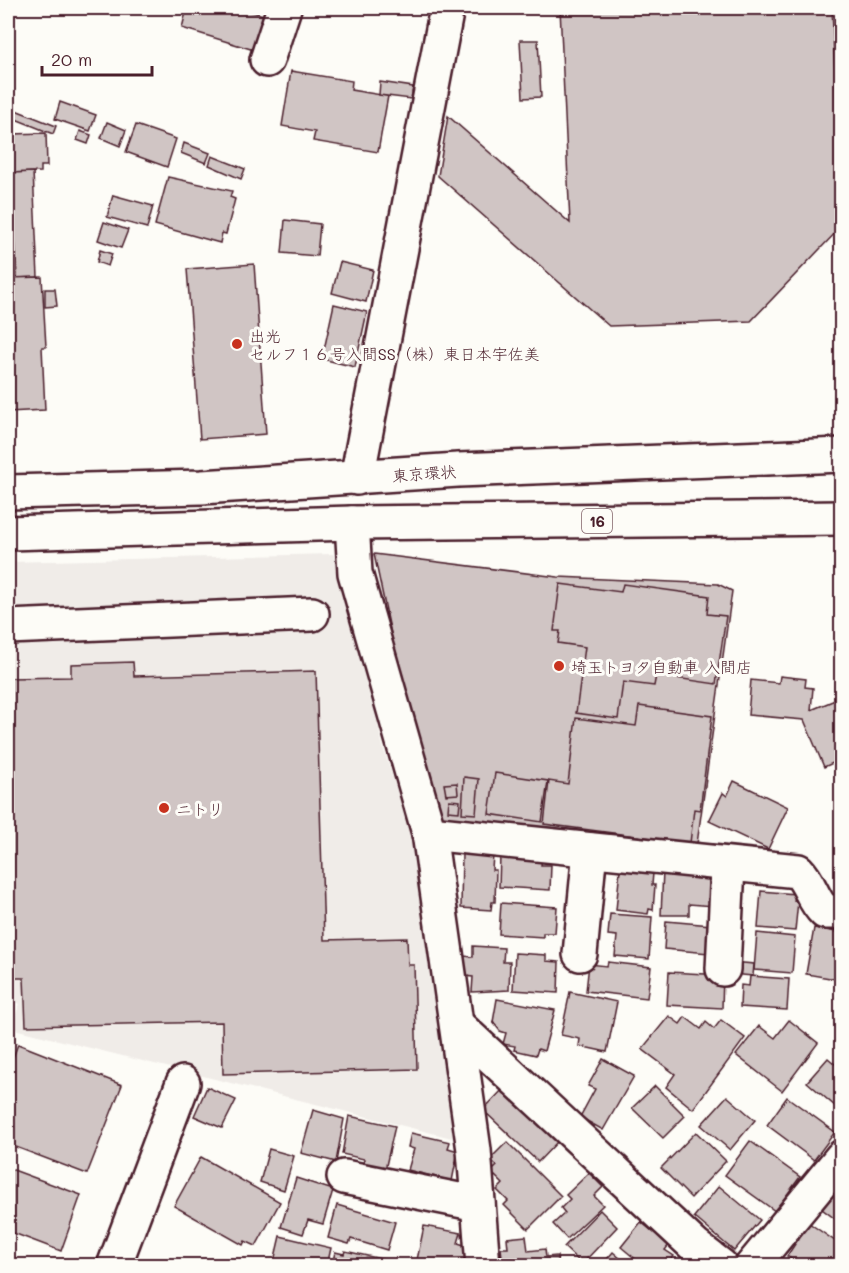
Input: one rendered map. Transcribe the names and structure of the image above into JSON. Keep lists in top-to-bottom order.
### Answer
{
  "streets": {
    "main road": ["東京環状", "16"]
  },
  "places": ["出光 セルフ１６号入間SS（株）東日本宇佐美", "埼玉トヨタ自動車 入間店", "ニトリ"],
  "scale_bar": "20 m"
}
